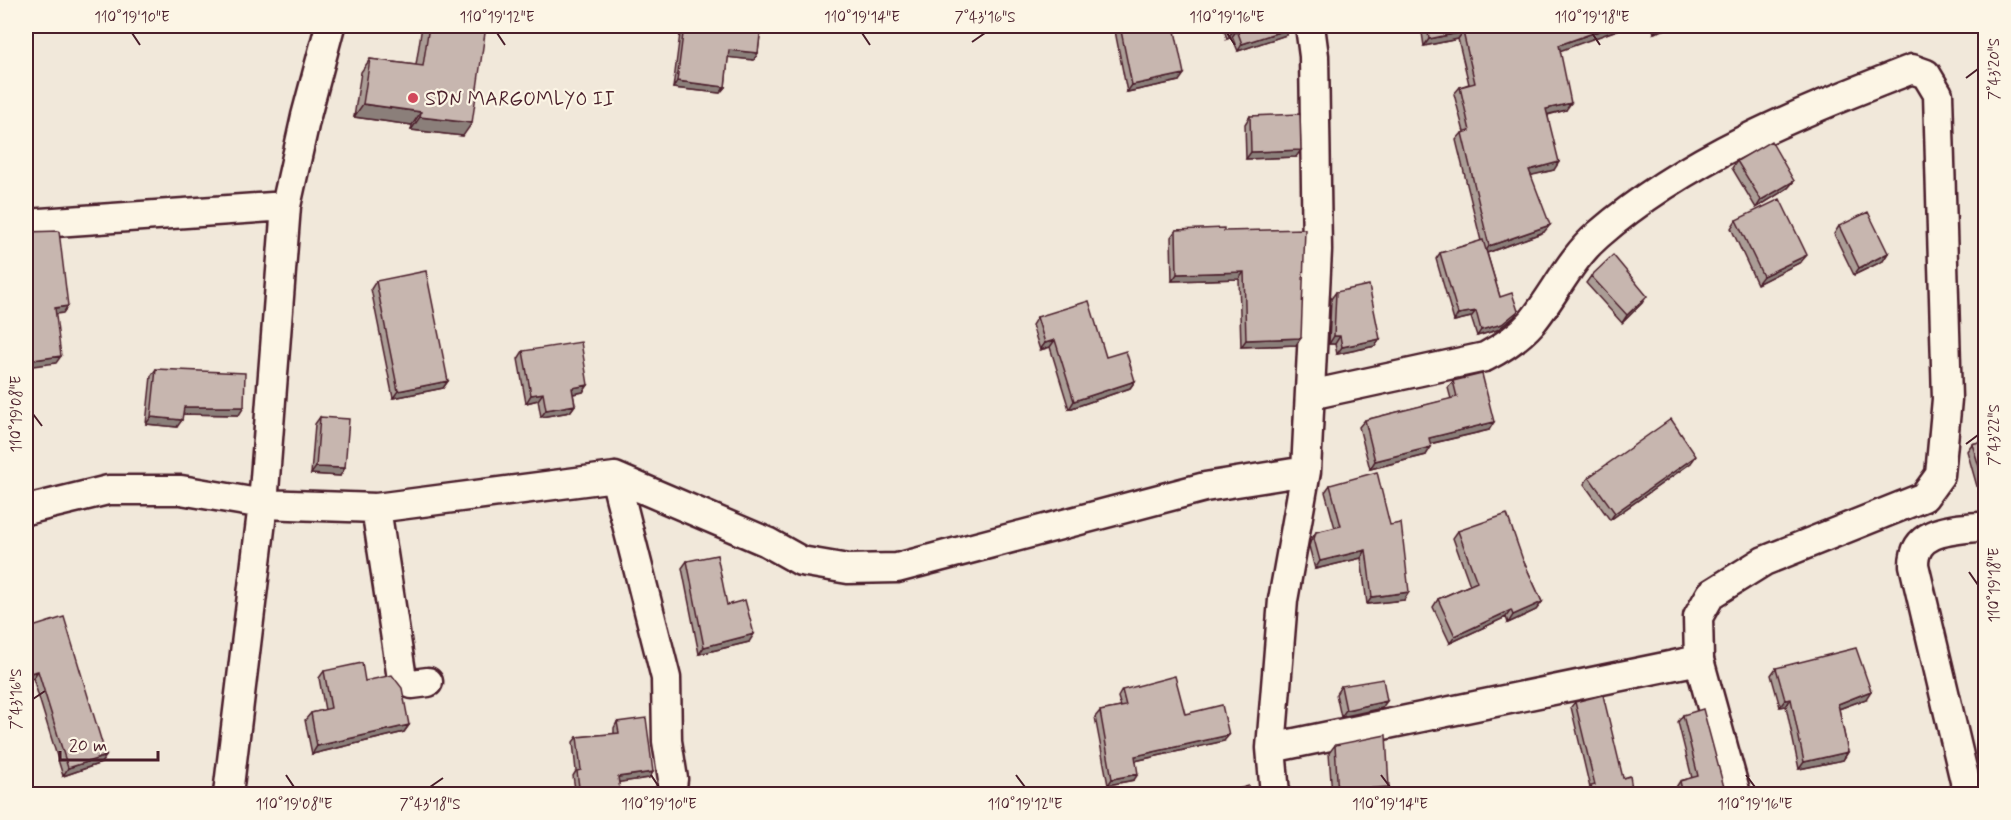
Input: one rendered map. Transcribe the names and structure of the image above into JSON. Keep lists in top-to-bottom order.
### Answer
{
  "places": ["SDN MARGOMLYO II"],
  "scale_bar": "20 m",
  "coordinates": [
    "110°19'10\"E",
    "110°19'12\"E",
    "110°19'14\"E",
    "7°43'16\"S",
    "110°19'16\"E",
    "110°19'18\"E",
    "7°43'20\"S",
    "110°19'08\"E",
    "7°43'22\"S",
    "7°43'18\"S"
  ]
}
